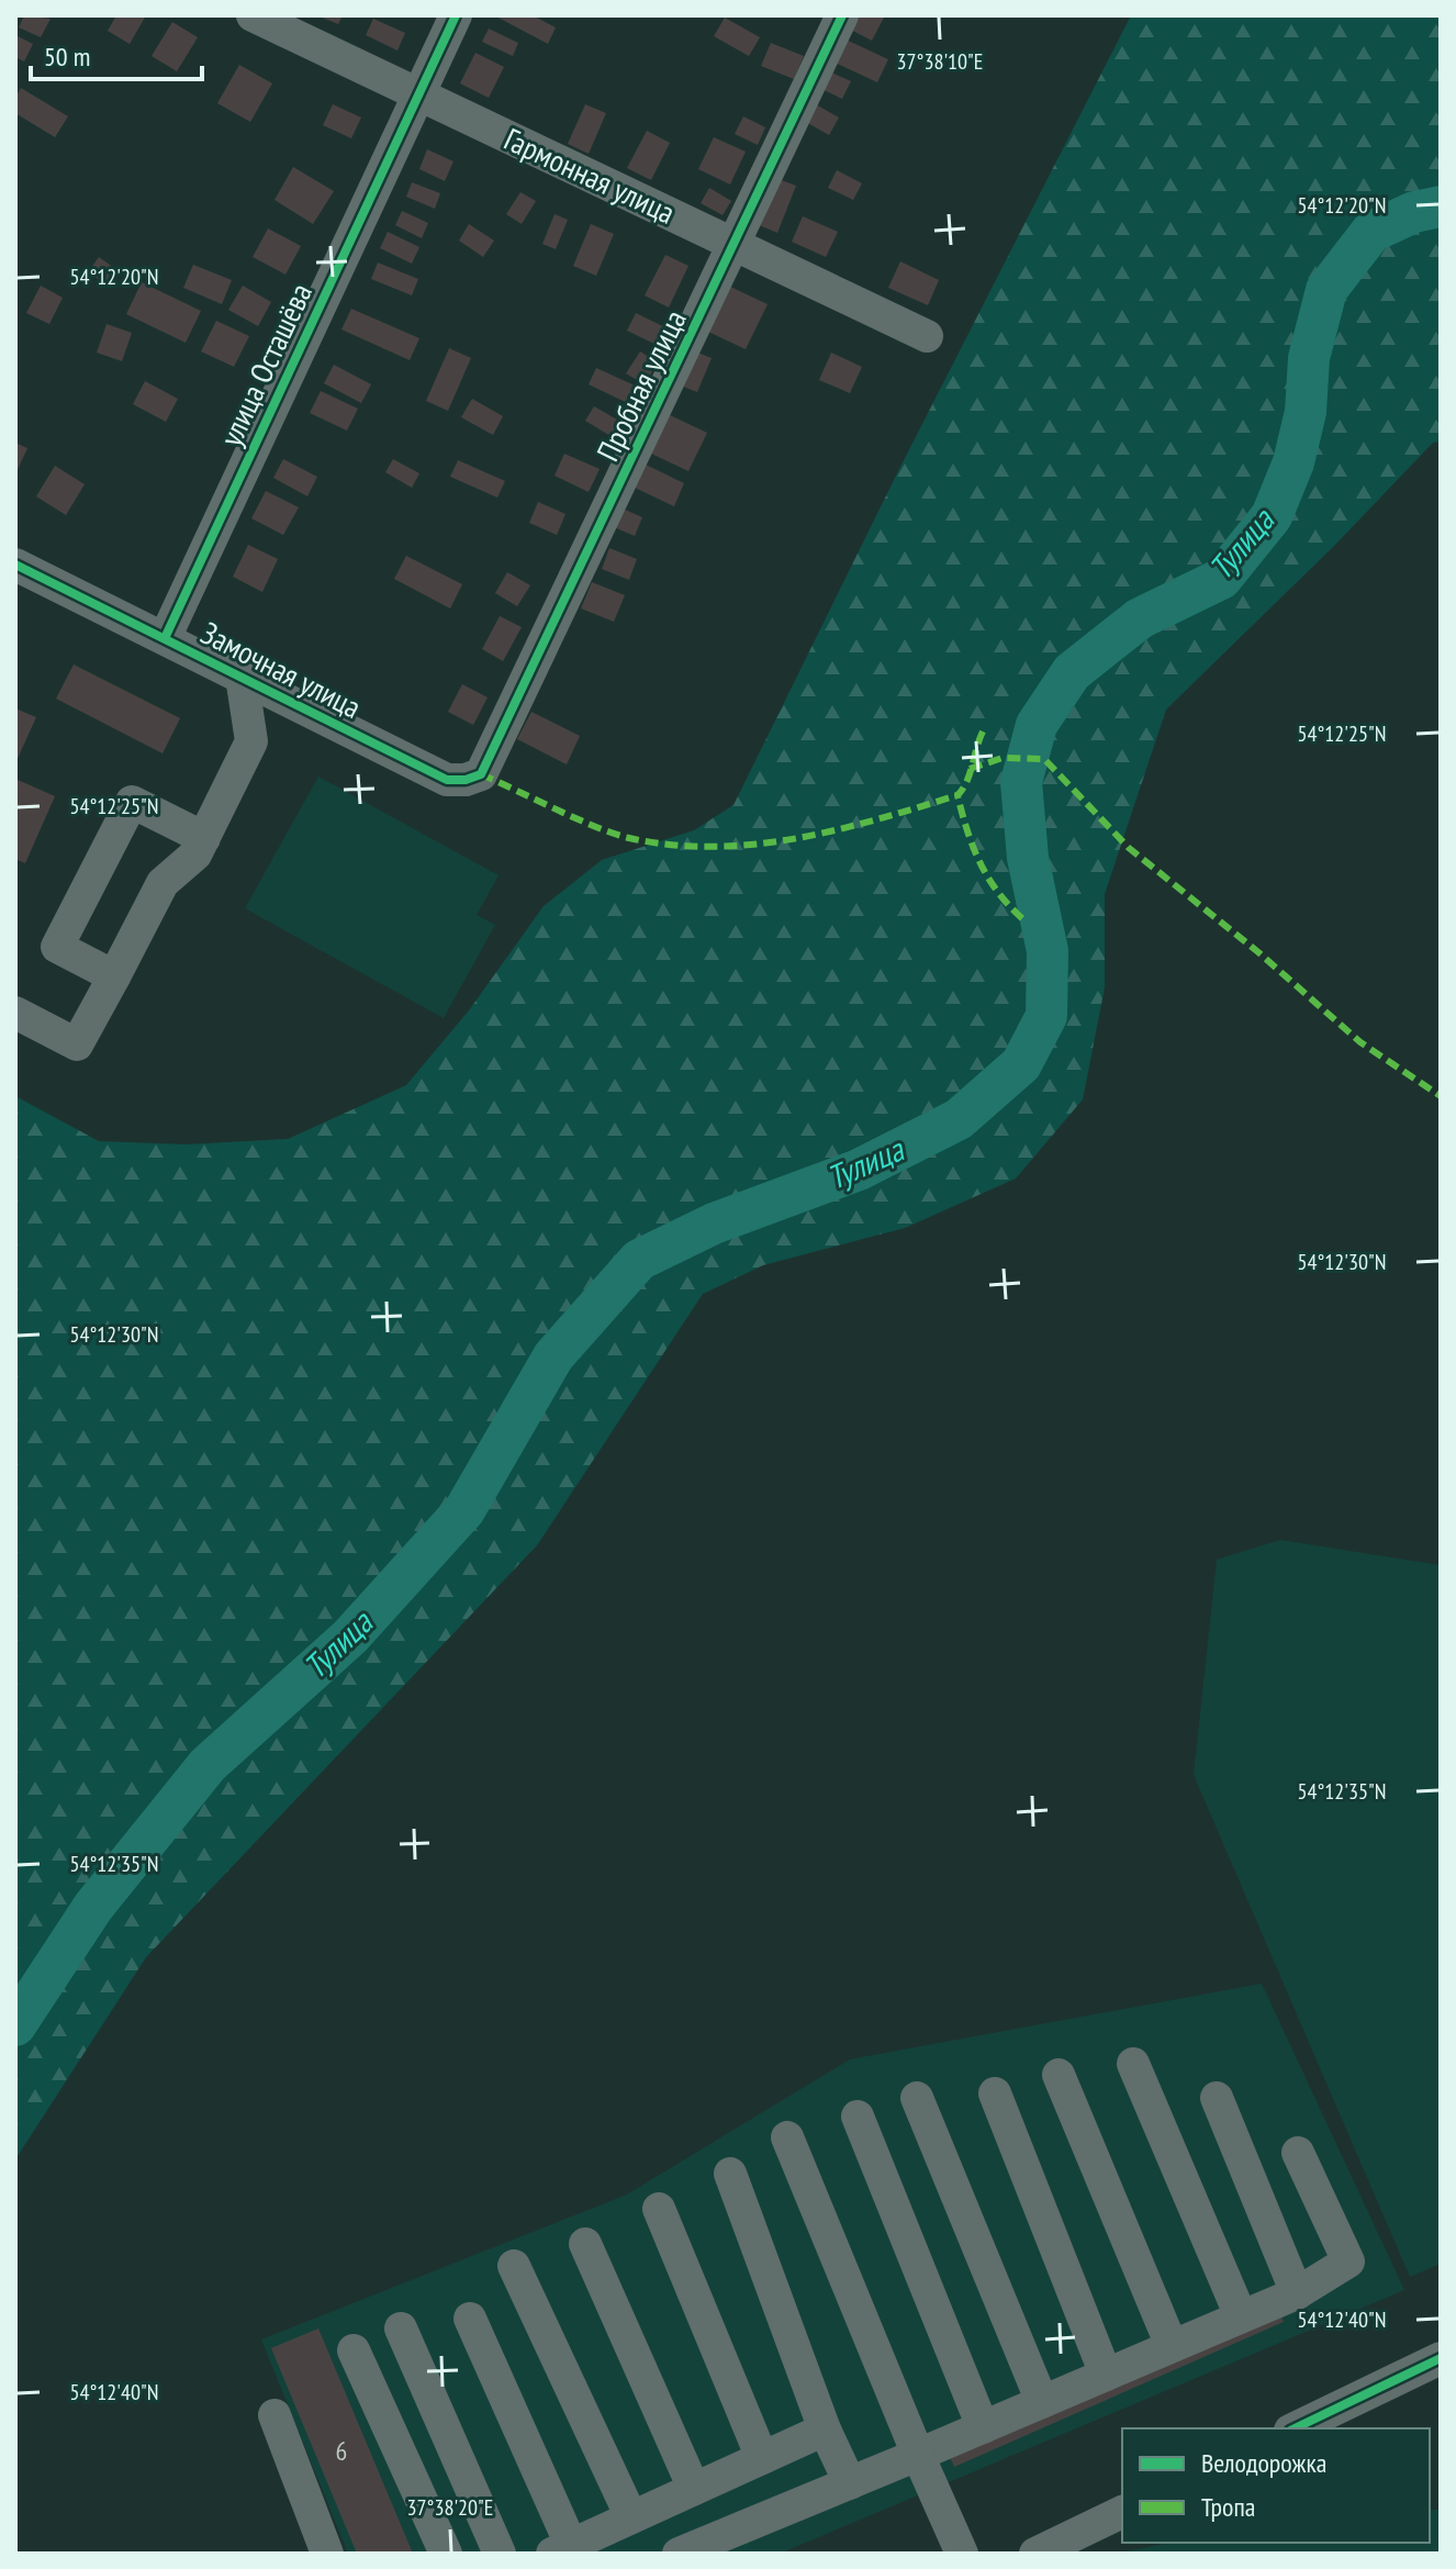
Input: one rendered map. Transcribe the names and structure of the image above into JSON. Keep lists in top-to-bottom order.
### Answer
{
  "streets": {
    "street": [
      "Гармонная улица",
      "улица Осташёва",
      "Пробная улица",
      "Замочная улица"
    ]
  },
  "crossings": [
    ["Гармонная улица", "улица Осташёва"],
    ["Гармонная улица", "Пробная улица"],
    ["улица Осташёва", "Замочная улица"],
    ["Пробная улица", "Замочная улица"]
  ],
  "water": ["Тулица"],
  "house_numbers": ["6"],
  "legend": ["Велодорожка", "Тропа"],
  "scale_bar": "50 m",
  "coordinates": [
    "37°38'10\"E",
    "54°12'20\"N",
    "54°12'25\"N",
    "54°12'30\"N",
    "54°12'35\"N",
    "54°12'40\"N",
    "37°38'20\"E"
  ]
}
